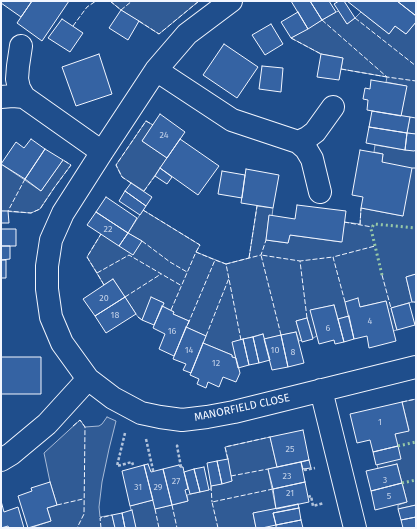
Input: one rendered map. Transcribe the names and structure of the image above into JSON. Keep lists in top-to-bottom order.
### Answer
{
  "streets": {
    "street": ["MANORFIELD CLOSE"]
  },
  "house_numbers": [
    "24",
    "22",
    "20",
    "18",
    "4",
    "6",
    "16",
    "14",
    "10",
    "8",
    "12",
    "1",
    "25",
    "23",
    "3",
    "27",
    "31",
    "29",
    "21",
    "5"
  ]
}
